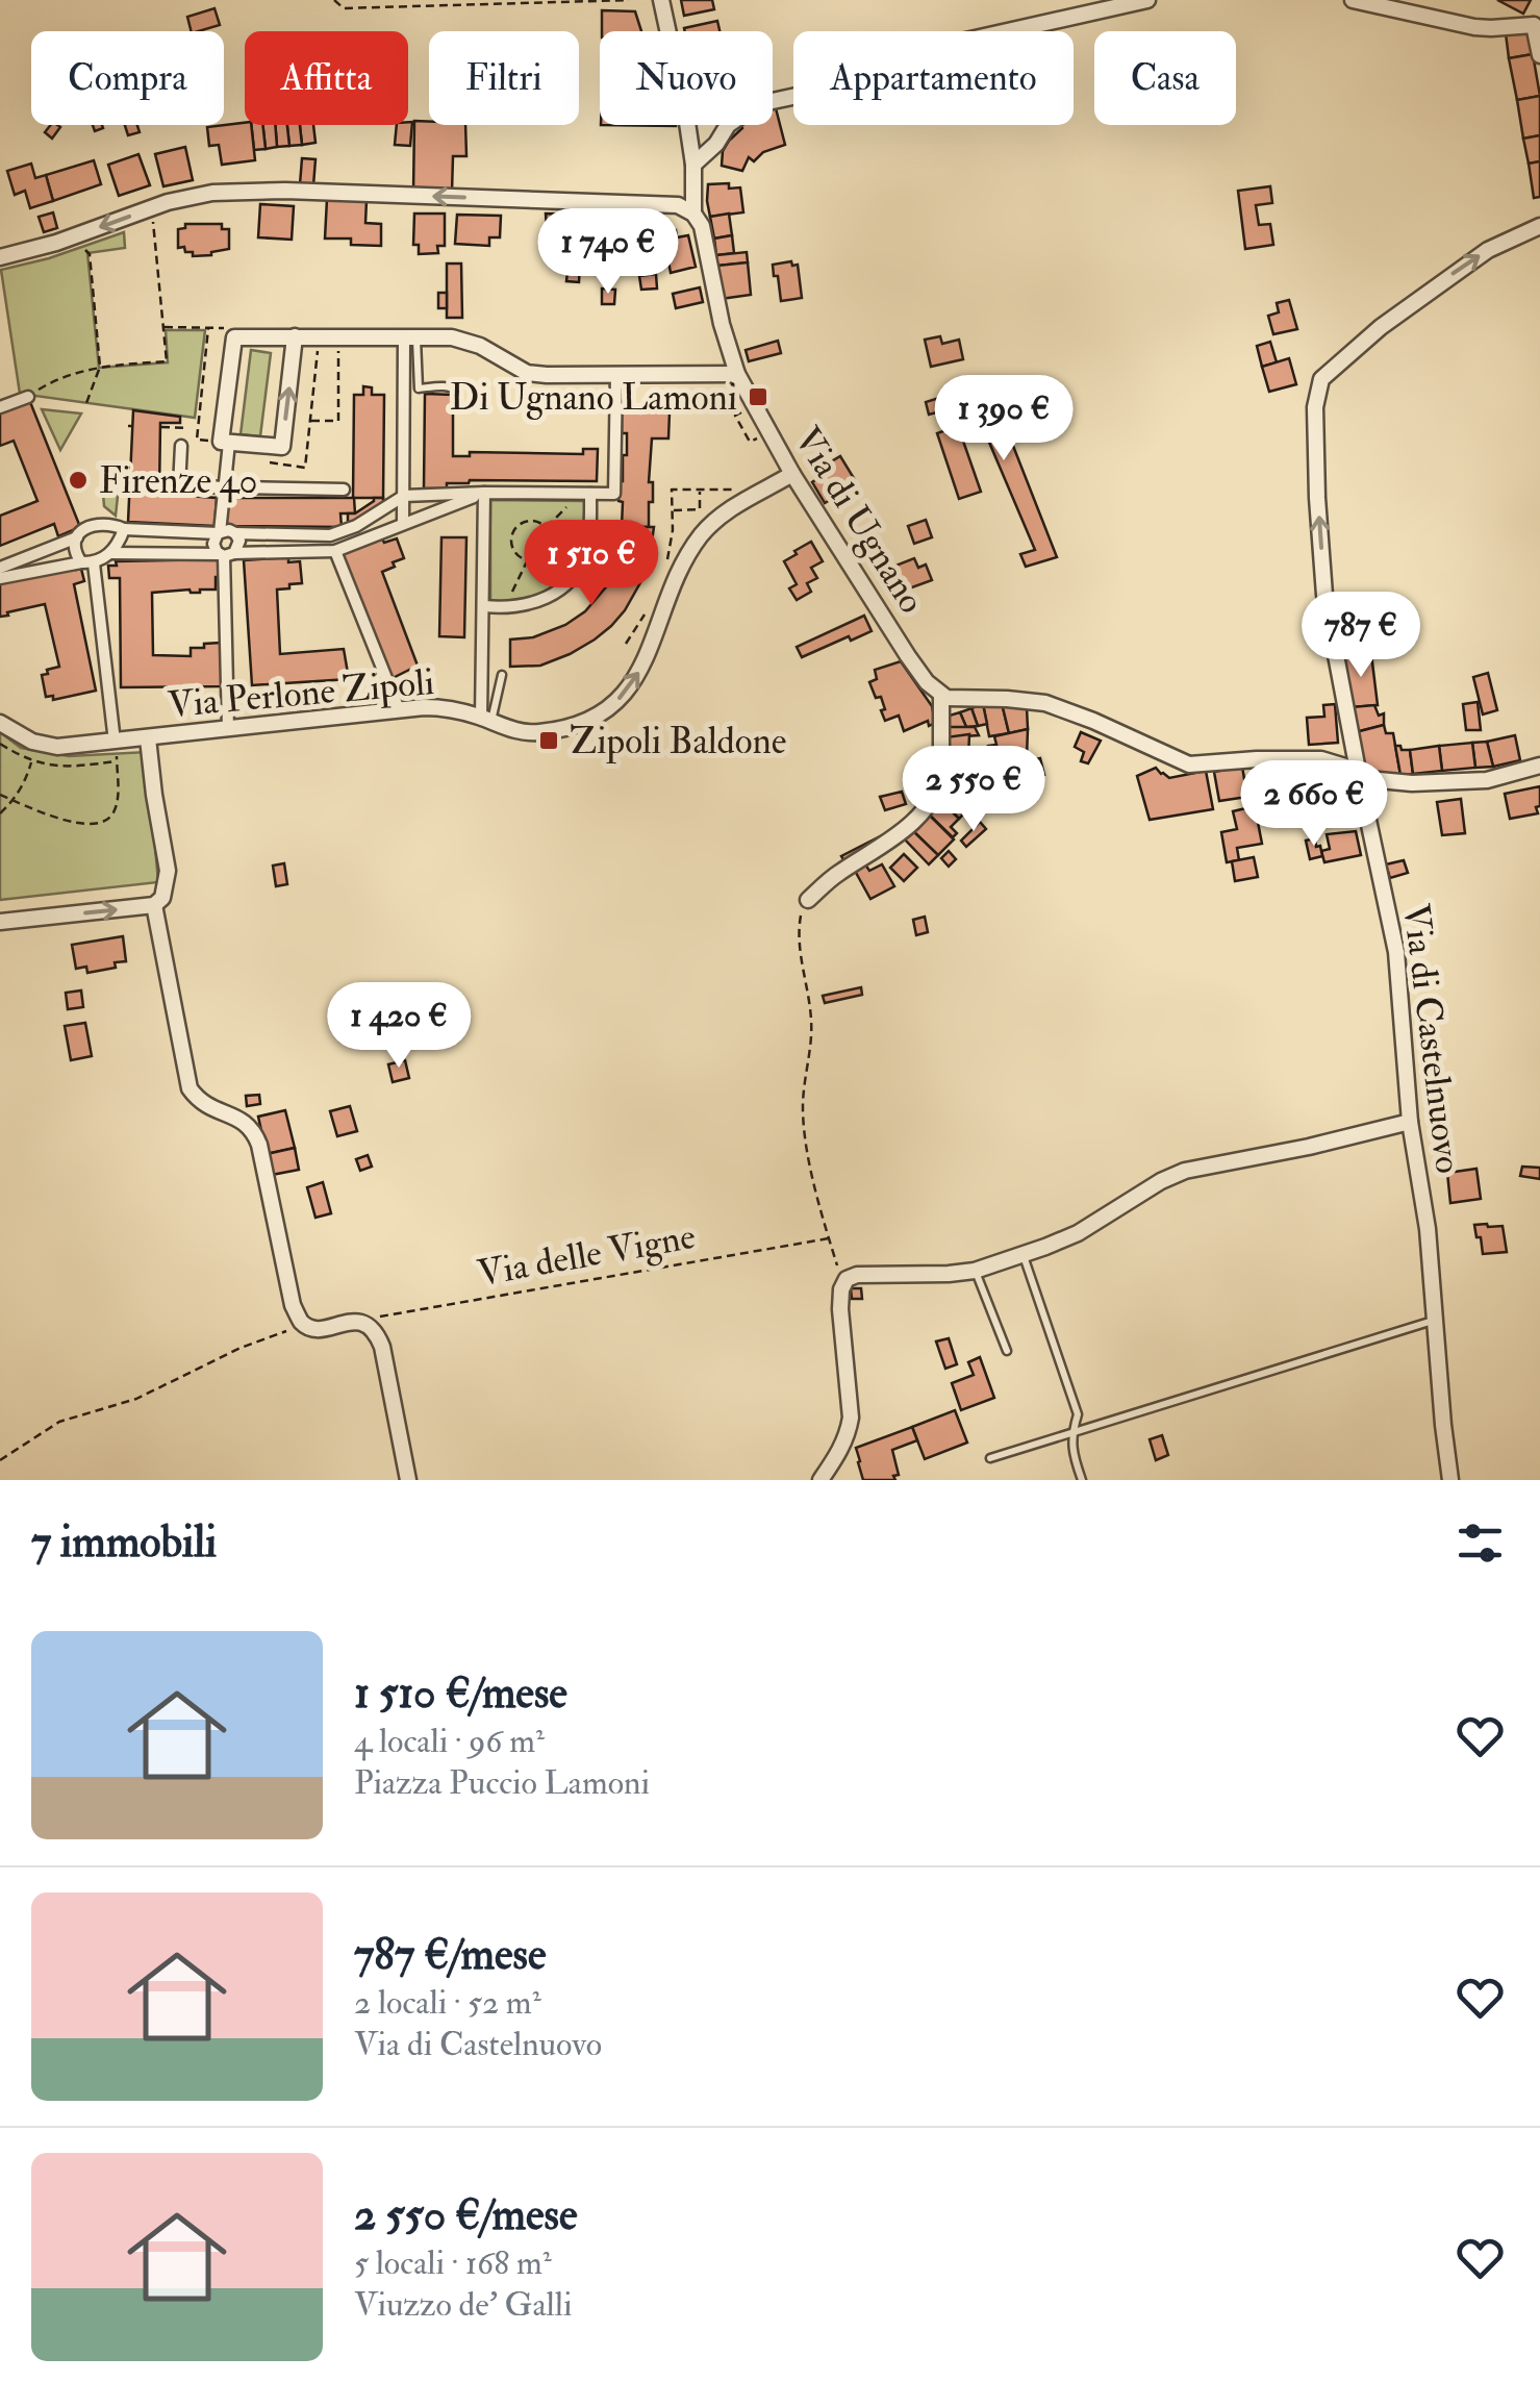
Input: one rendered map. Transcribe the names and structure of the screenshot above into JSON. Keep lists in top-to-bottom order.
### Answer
{
  "streets": {
    "street": ["Via di Ugnano", "Via Perlone Zipoli", "Via di Castelnuovo"],
    "path": ["Via delle Vigne"]
  },
  "crossings": [
    ["Via di Ugnano", "Via Perlone Zipoli"]
  ],
  "one_way": ["Via Perlone Zipoli", "Via di Castelnuovo"],
  "places": {
    "transit": ["Di Ugnano Lamoni", "Zipoli Baldone"],
    "other": ["Firenze 40"]
  },
  "page": {
    "chip": [
      "Compra",
      "Affitta",
      "Filtri",
      "Nuovo",
      "Appartamento",
      "Casa"
    ],
    "price": [
      "1 740 €",
      "1 390 €",
      "1 510 €",
      "787 €",
      "2 550 €",
      "2 660 €",
      "1 420 €"
    ],
    "heading": "7 immobili",
    "list": [
      {
        "name": "1 510 €/mese",
        "note": "4 locali · 96 m² · Piazza Puccio Lamoni"
      },
      {
        "name": "787 €/mese",
        "note": "2 locali · 52 m² · Via di Castelnuovo"
      },
      {
        "name": "2 550 €/mese",
        "note": "5 locali · 168 m² · Viuzzo de' Galli"
      }
    ]
  }
}
